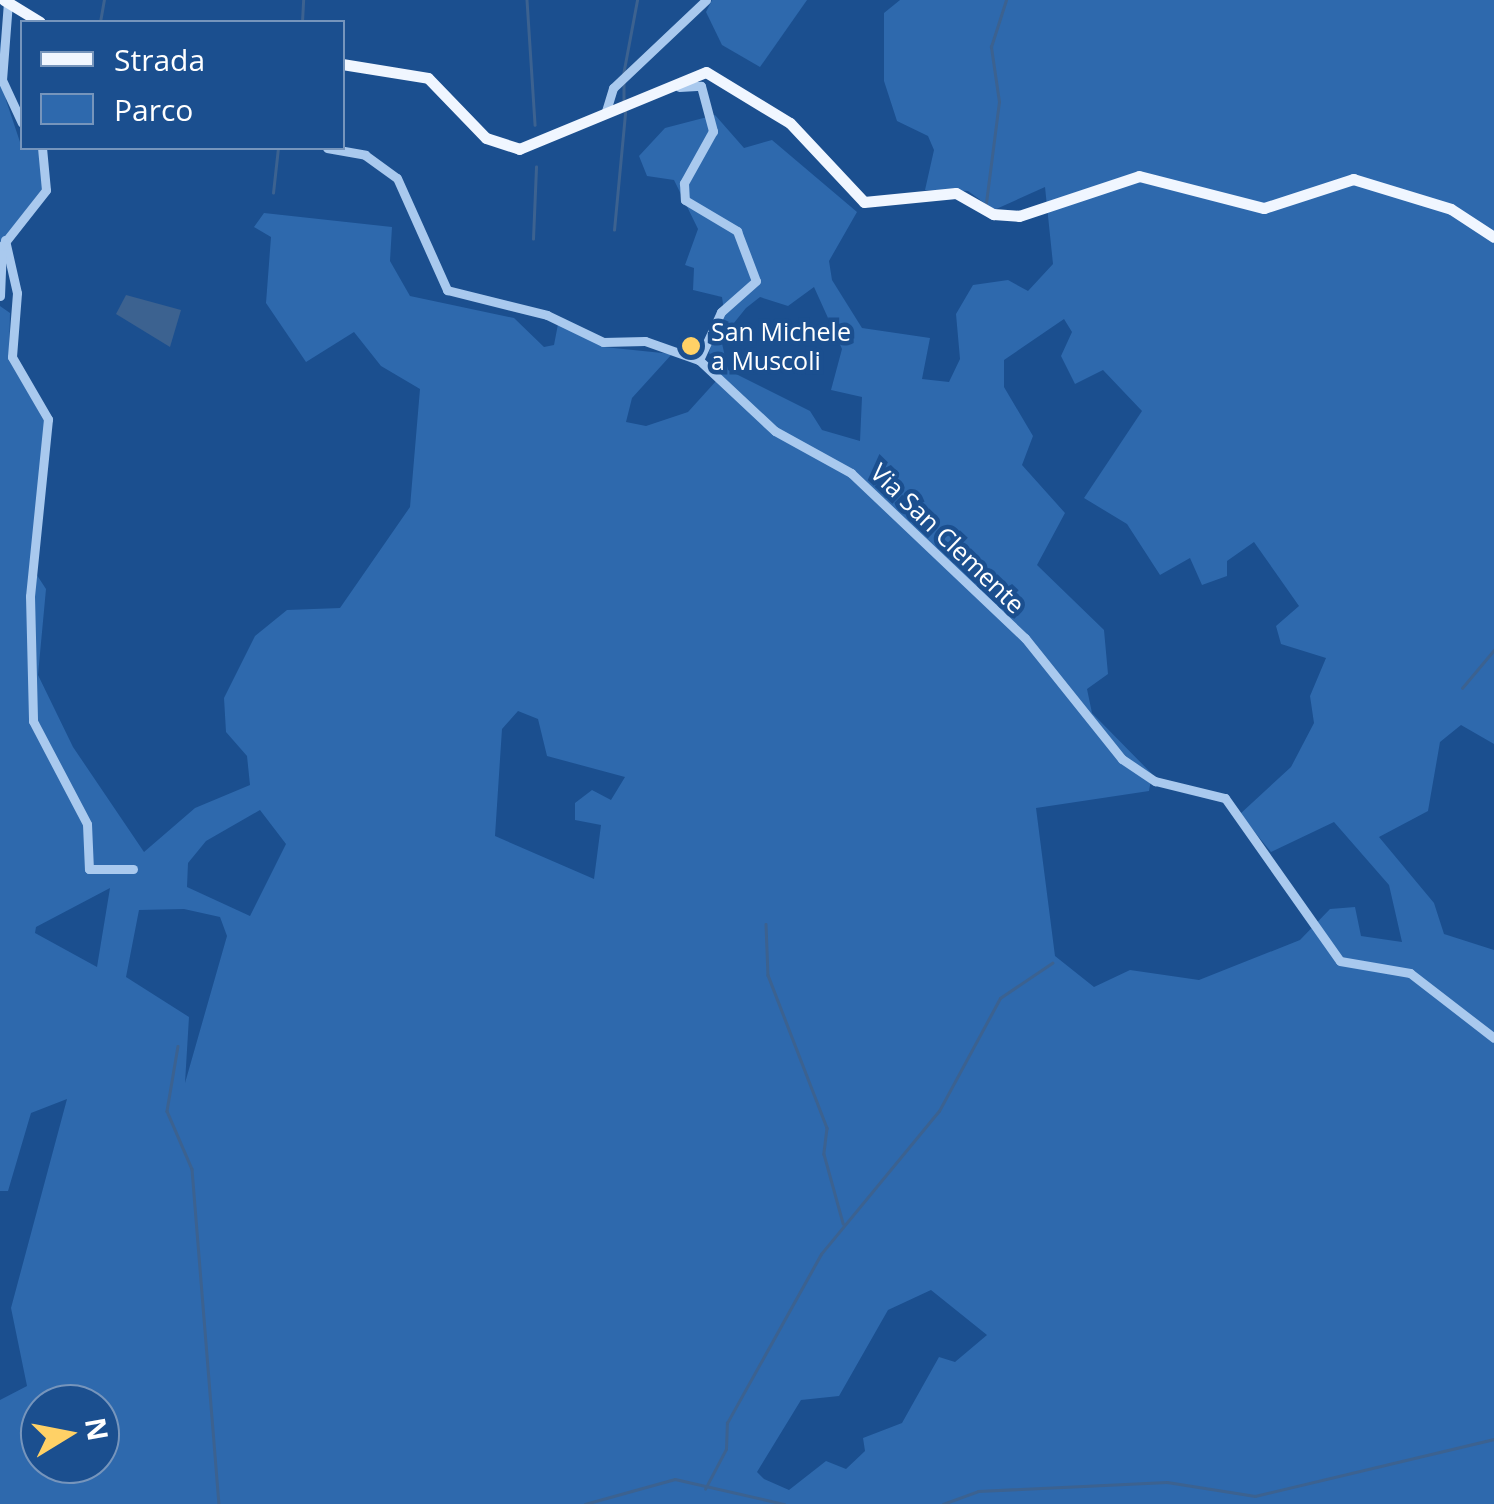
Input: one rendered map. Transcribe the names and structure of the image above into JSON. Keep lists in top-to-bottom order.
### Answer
{
  "streets": {
    "street": ["Via San Clemente"]
  },
  "places": ["San Michele a Muscoli"],
  "legend": ["Strada", "Parco"],
  "north": "right"
}
